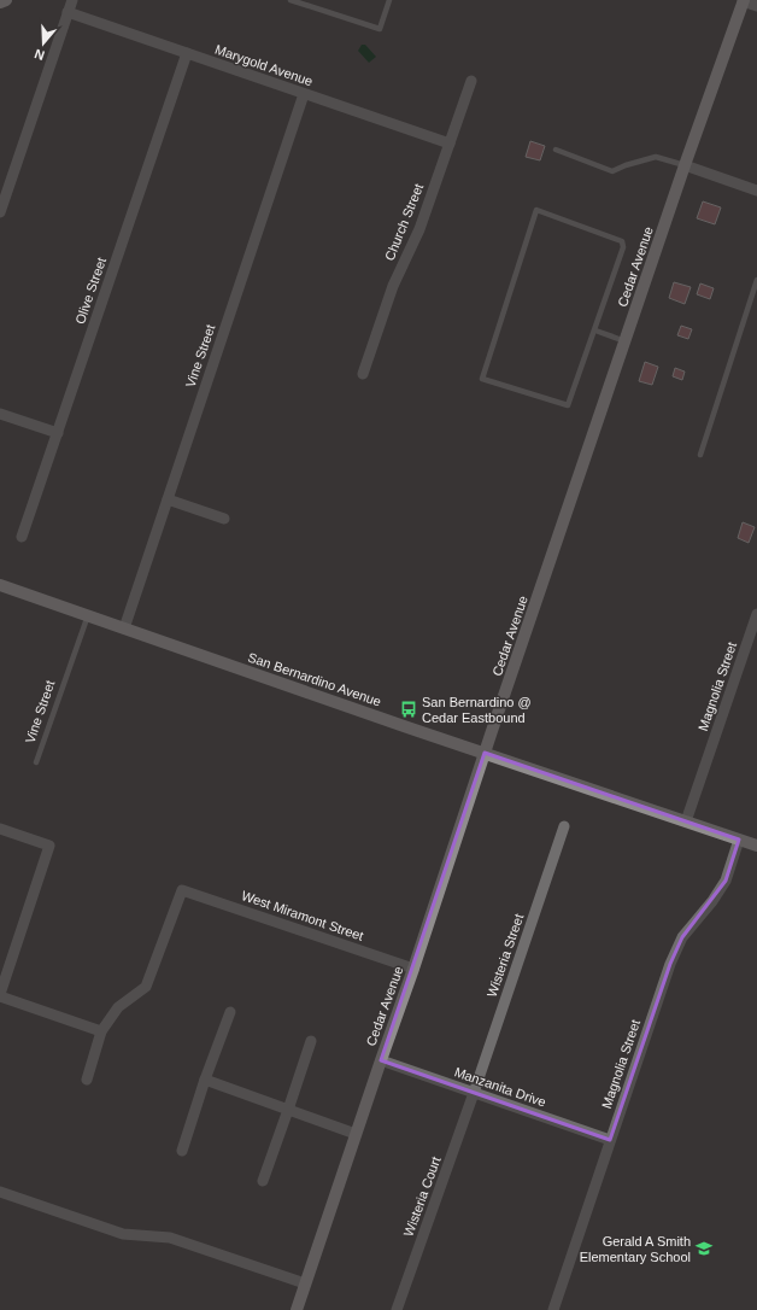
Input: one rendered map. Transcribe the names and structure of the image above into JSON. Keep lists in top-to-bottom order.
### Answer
{
  "streets": {
    "main road": ["Cedar Avenue", "San Bernardino Avenue"],
    "street": [
      "Marygold Avenue",
      "Church Street",
      "Olive Street",
      "Vine Street",
      "Magnolia Street",
      "West Miramont Street",
      "Wisteria Street",
      "Manzanita Drive",
      "Wisteria Court"
    ]
  },
  "crossings": [
    ["Marygold Avenue", "Church Street"],
    ["Marygold Avenue", "Olive Street"],
    ["Marygold Avenue", "Vine Street"],
    ["Cedar Avenue", "San Bernardino Avenue"],
    ["Cedar Avenue", "West Miramont Street"],
    ["Cedar Avenue", "Manzanita Drive"],
    ["Vine Street", "San Bernardino Avenue"],
    ["San Bernardino Avenue", "Magnolia Street"],
    ["Magnolia Street", "Manzanita Drive"],
    ["Wisteria Street", "Manzanita Drive"],
    ["Wisteria Street", "Wisteria Court"],
    ["Manzanita Drive", "Wisteria Court"]
  ],
  "places": {
    "bus stop": ["San Bernardino @ Cedar Eastbound"],
    "school or university": ["Gerald A Smith Elementary School"]
  },
  "north": "bottom"
}
